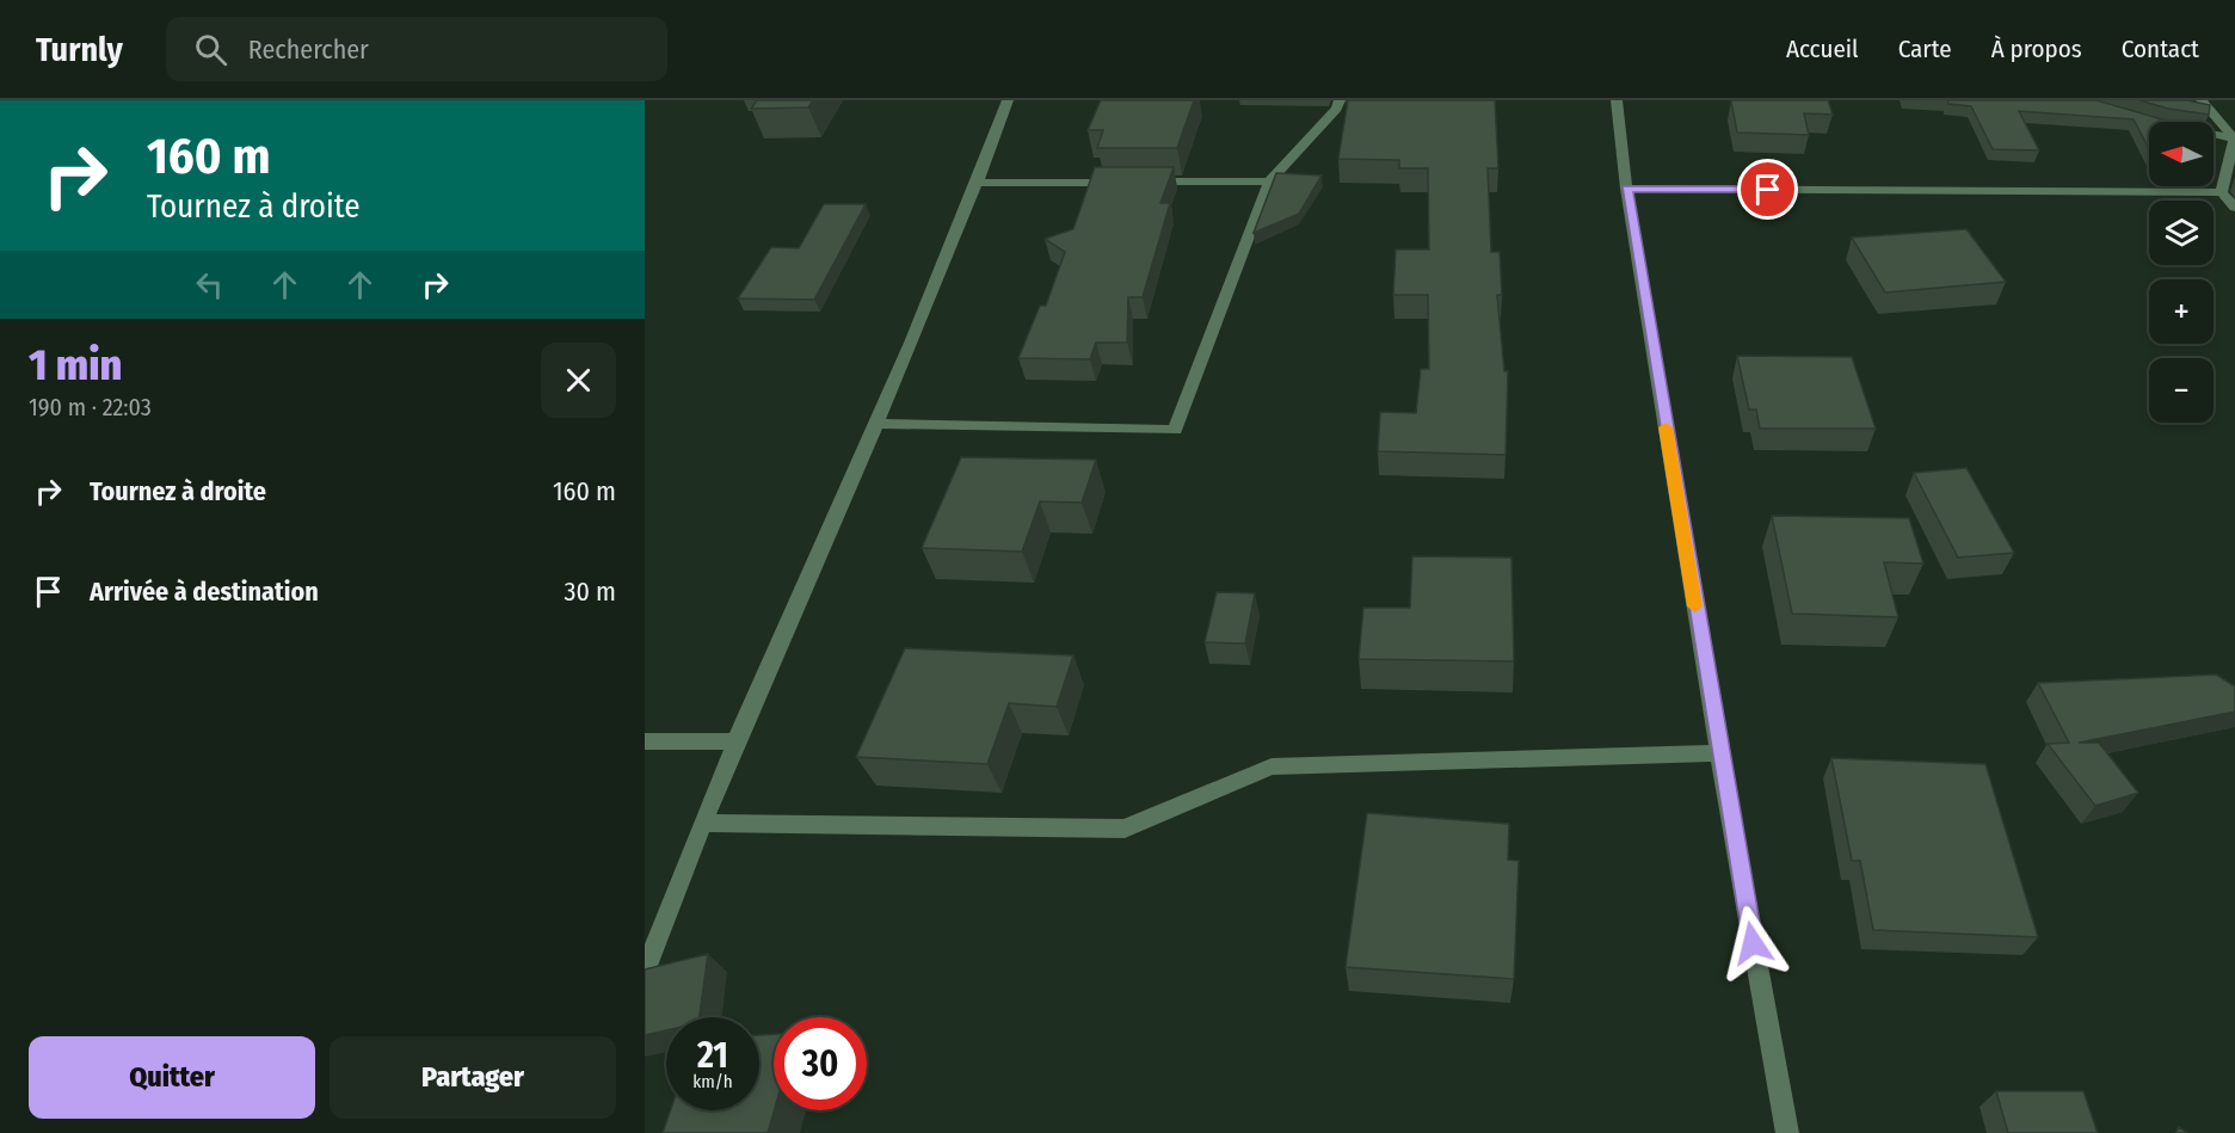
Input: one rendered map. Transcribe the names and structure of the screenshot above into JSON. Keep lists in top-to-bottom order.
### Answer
{
  "north": "left",
  "page": {
    "header": "Turnly",
    "search": "Rechercher",
    "nav": [
      "Accueil",
      "Carte",
      "À propos",
      "Contact"
    ],
    "turn": ["160 m", "Tournez à droite"],
    "map_buttons": ["+", "−"],
    "heading": ["1 min", "190 m · 22:03"],
    "list": [
      {
        "name": "Tournez à droite",
        "value": "160 m"
      },
      {
        "name": "Arrivée à destination",
        "value": "30 m"
      }
    ],
    "speed": "21 km/h",
    "limit": "30",
    "buttons": ["Quitter", "Partager"]
  }
}
